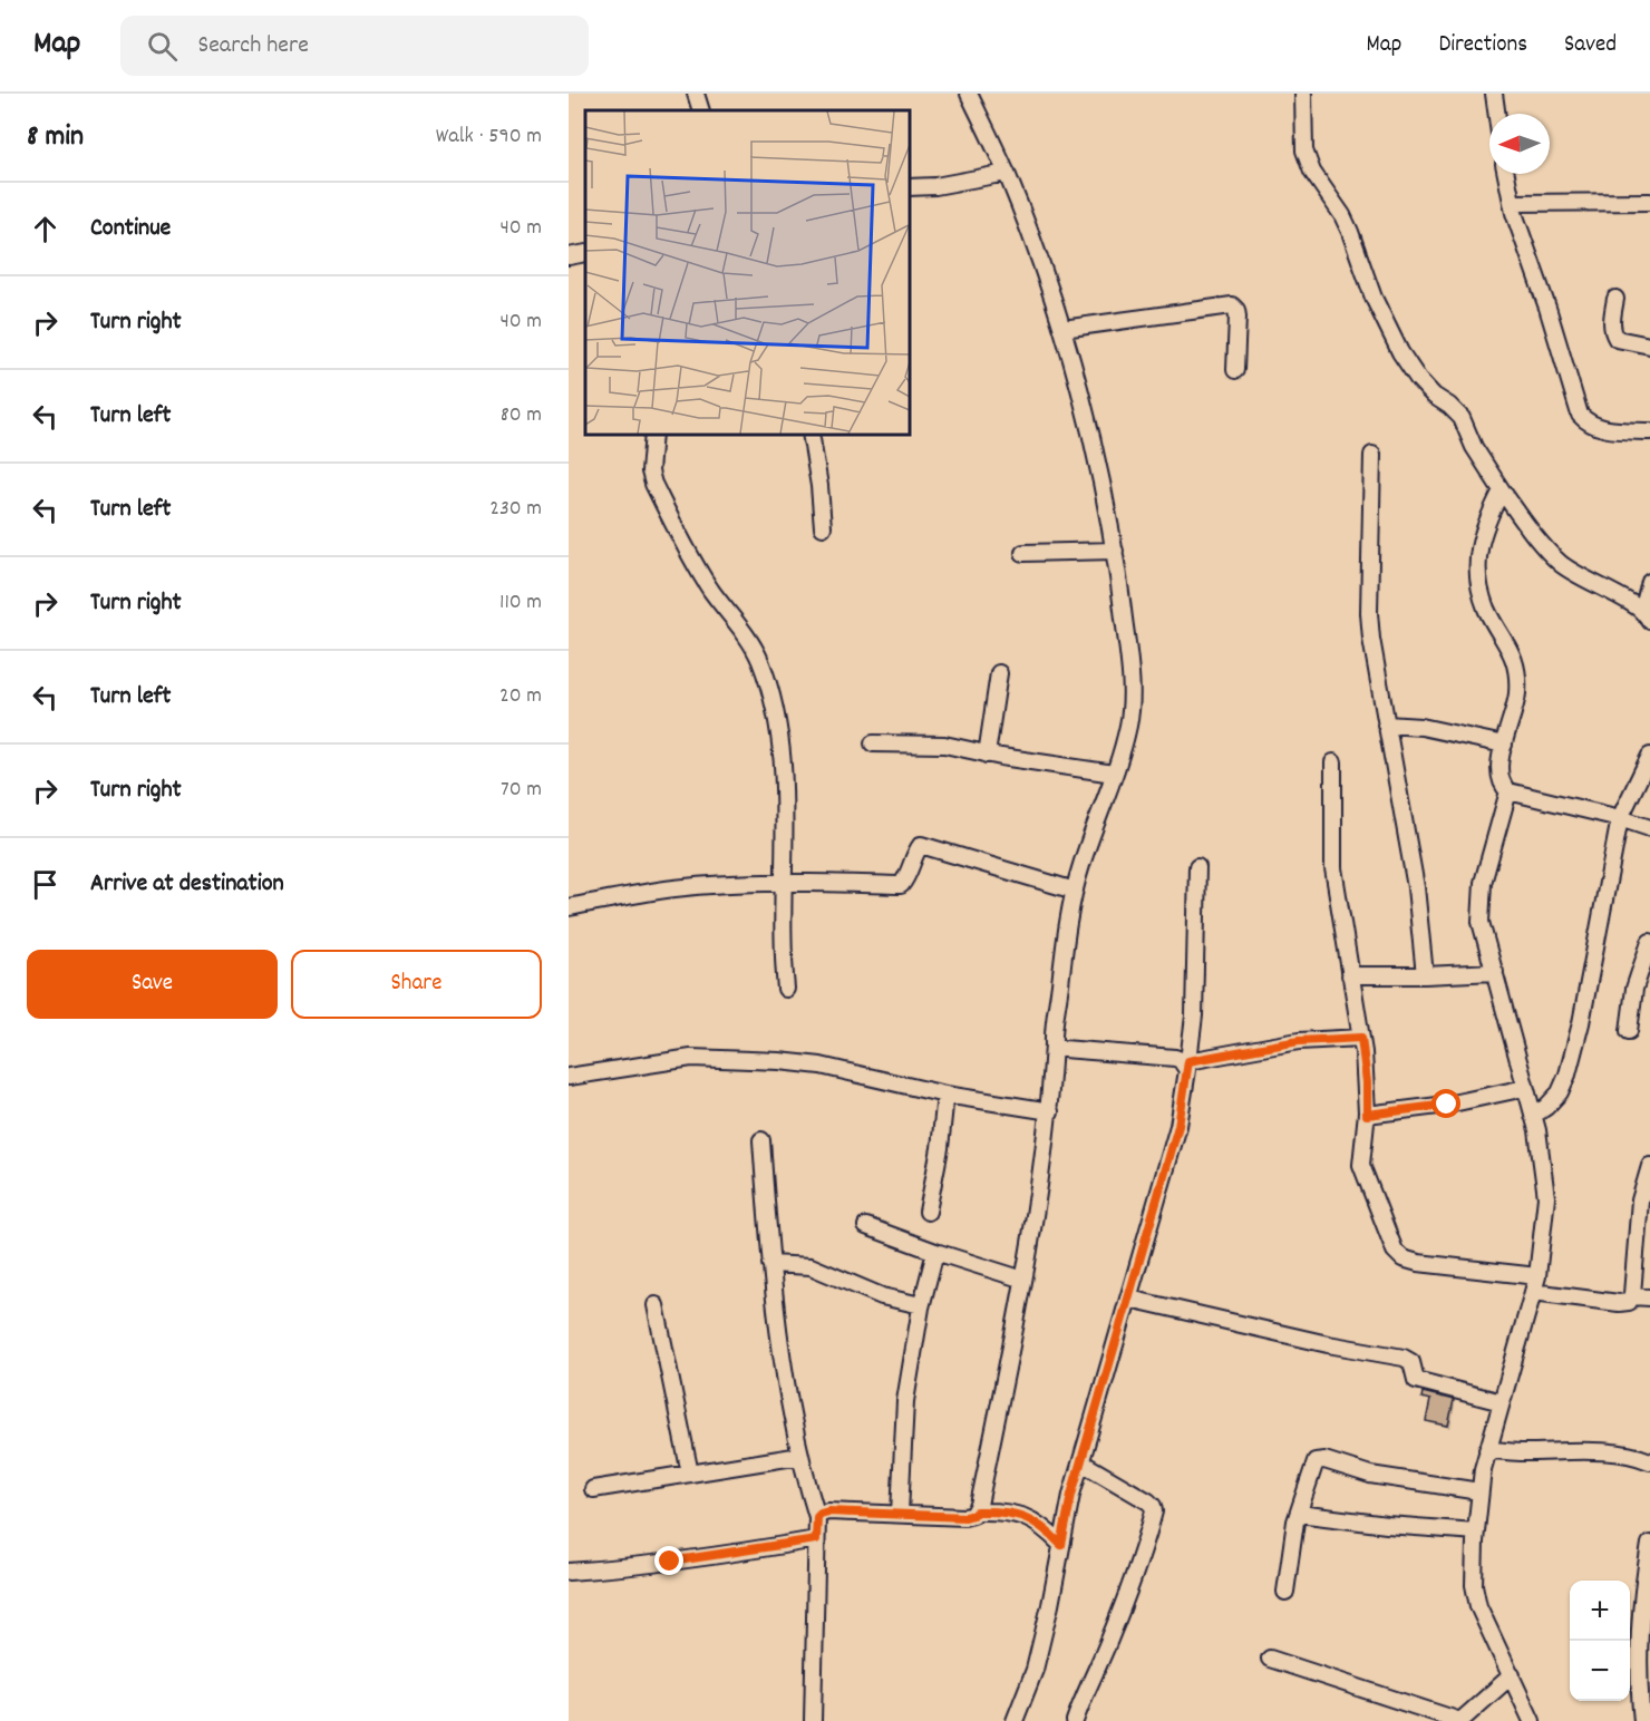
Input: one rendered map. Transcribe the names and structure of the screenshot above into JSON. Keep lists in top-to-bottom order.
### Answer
{
  "north": "left",
  "page": {
    "header": "Map",
    "search": "Search here",
    "nav": ["Map", "Directions", "Saved"],
    "heading": ["8 min", "Walk · 590 m"],
    "list": [
      ["Continue", "40 m"],
      ["Turn right", "40 m"],
      ["Turn left", "80 m"],
      ["Turn left", "230 m"],
      ["Turn right", "110 m"],
      ["Turn left", "20 m"],
      ["Turn right", "70 m"],
      "Arrive at destination"
    ],
    "buttons": ["Save", "Share"],
    "map_buttons": ["+", "−"]
  }
}
